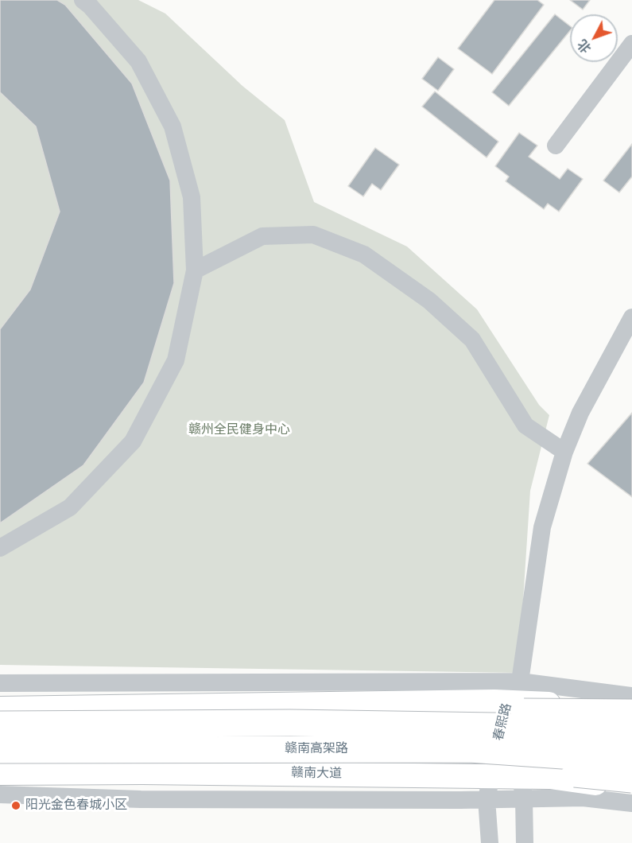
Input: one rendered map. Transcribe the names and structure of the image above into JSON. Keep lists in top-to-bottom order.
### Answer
{
  "streets": {
    "highway": ["赣南高架路"],
    "main road": ["赣南大道"],
    "street": ["春熙路"]
  },
  "crossings": [
    ["春熙路", "赣南大道"]
  ],
  "parks": ["赣州全民健身中心"],
  "places": ["阳光金色春城小区"],
  "north": "bottom left"
}
